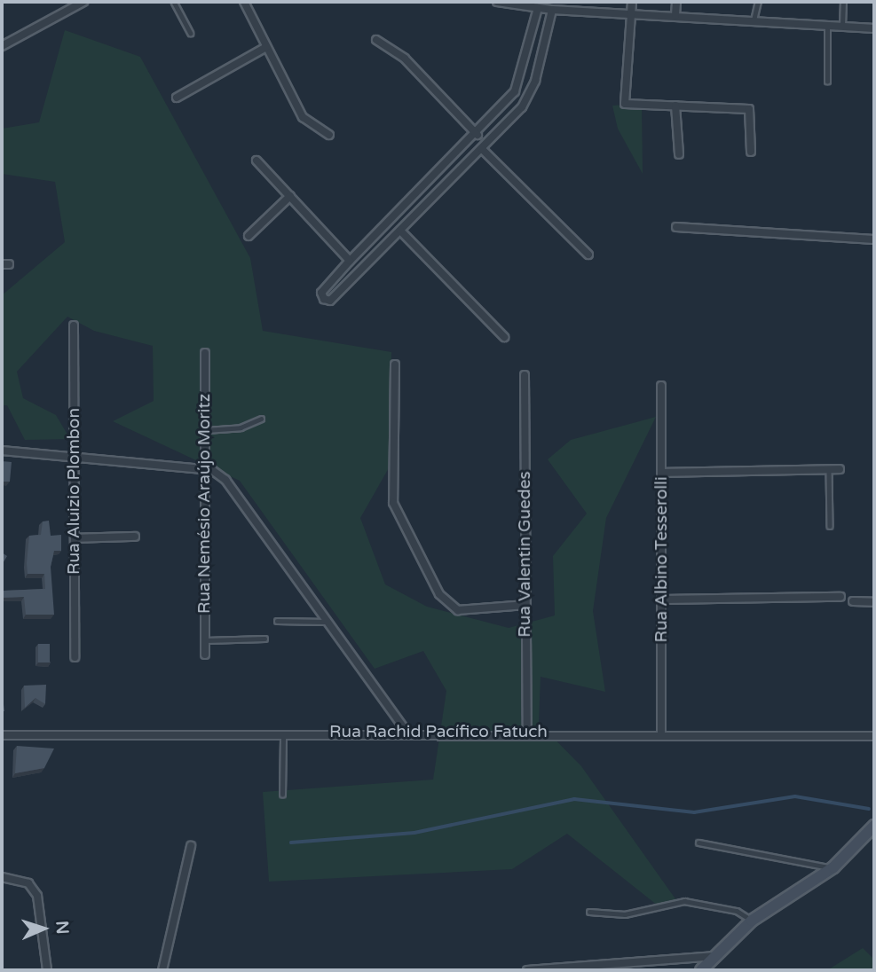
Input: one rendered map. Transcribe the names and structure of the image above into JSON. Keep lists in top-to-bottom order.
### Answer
{
  "streets": {
    "street": [
      "Rua Aluizio Plombon",
      "Rua Nemésio Araújo Moritz",
      "Rua Valentin Guedes",
      "Rua Albino Tesserolli",
      "Rua Rachid Pacífico Fatuch"
    ]
  },
  "crossings": [
    ["Rua Valentin Guedes", "Rua Rachid Pacífico Fatuch"],
    ["Rua Albino Tesserolli", "Rua Rachid Pacífico Fatuch"]
  ],
  "north": "right"
}
